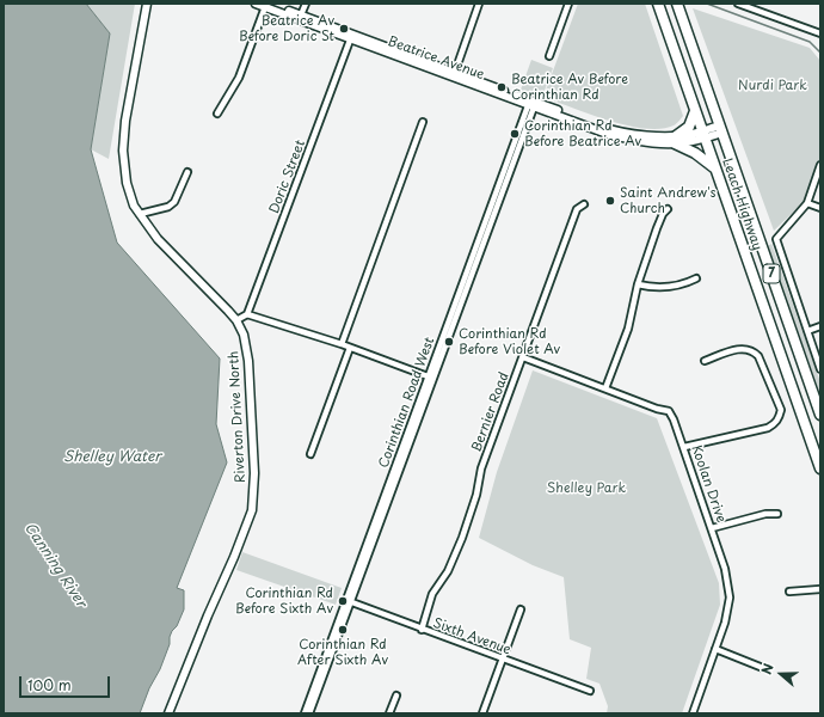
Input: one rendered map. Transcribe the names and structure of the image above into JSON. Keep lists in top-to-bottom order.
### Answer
{
  "streets": {
    "highway": ["Leach Highway", "7"],
    "street": [
      "Beatrice Avenue",
      "Doric Street",
      "Corinthian Road West",
      "Bernier Road",
      "Riverton Drive North",
      "Koolan Drive",
      "Sixth Avenue"
    ]
  },
  "crossings": [
    ["Beatrice Avenue", "Doric Street"],
    ["Beatrice Avenue", "Leach Highway"],
    ["Beatrice Avenue", "Corinthian Road West"],
    ["Corinthian Road West", "Sixth Avenue"],
    ["Bernier Road", "Koolan Drive"],
    ["Bernier Road", "Sixth Avenue"]
  ],
  "water": ["Shelley Water", "Canning River"],
  "parks": ["Nurdi Park", "Shelley Park"],
  "places": [
    "Beatrice Av Before Doric St",
    "Beatrice Av Before Corinthian Rd",
    "Corinthian Rd Before Beatrice Av",
    "Saint Andrew's Church",
    "Corinthian Rd Before Violet Av",
    "Corinthian Rd Before Sixth Av",
    "Corinthian Rd After Sixth Av"
  ],
  "scale_bar": "100 m",
  "north": "left"
}
